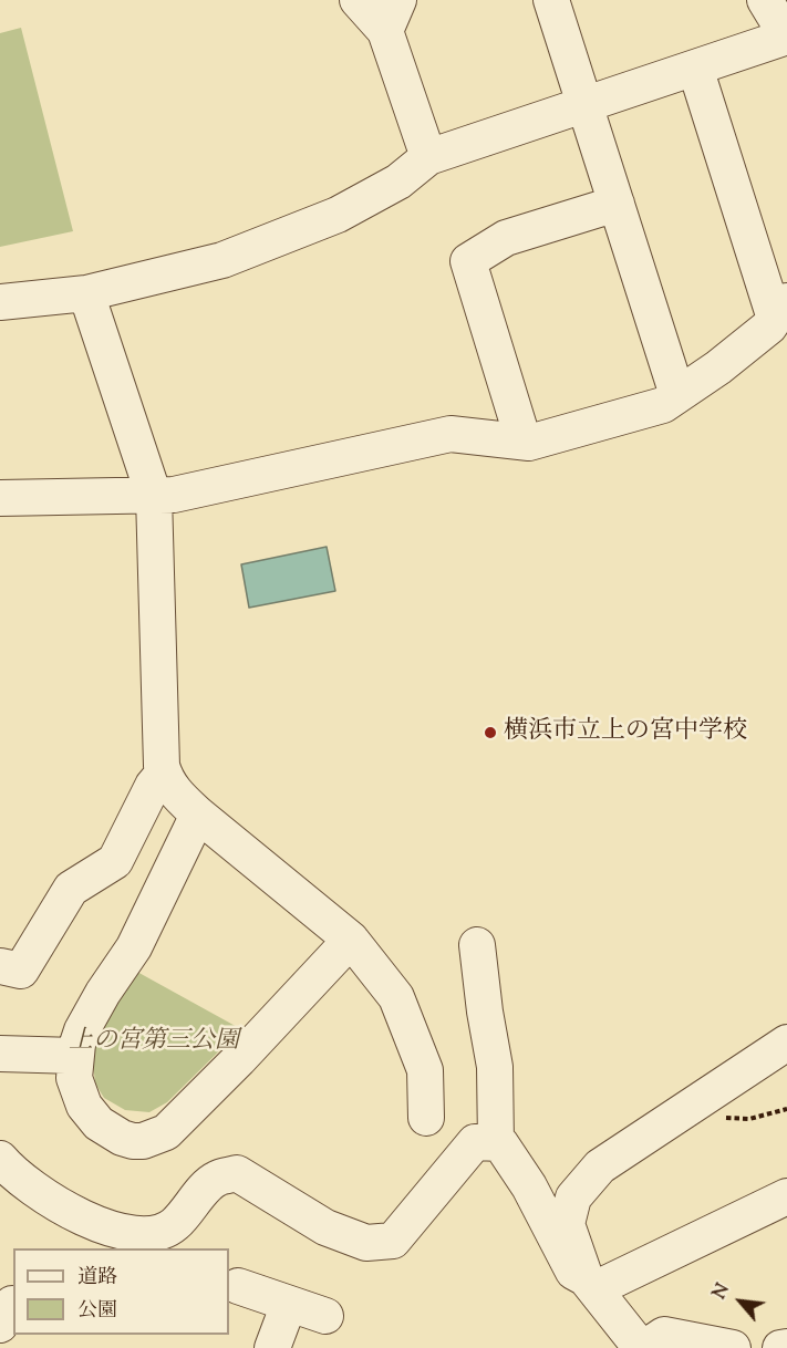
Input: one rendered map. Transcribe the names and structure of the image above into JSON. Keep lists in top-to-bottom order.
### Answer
{
  "parks": ["上の宮第三公園"],
  "places": ["横浜市立上の宮中学校"],
  "legend": ["道路", "公園"],
  "north": "top left"
}
